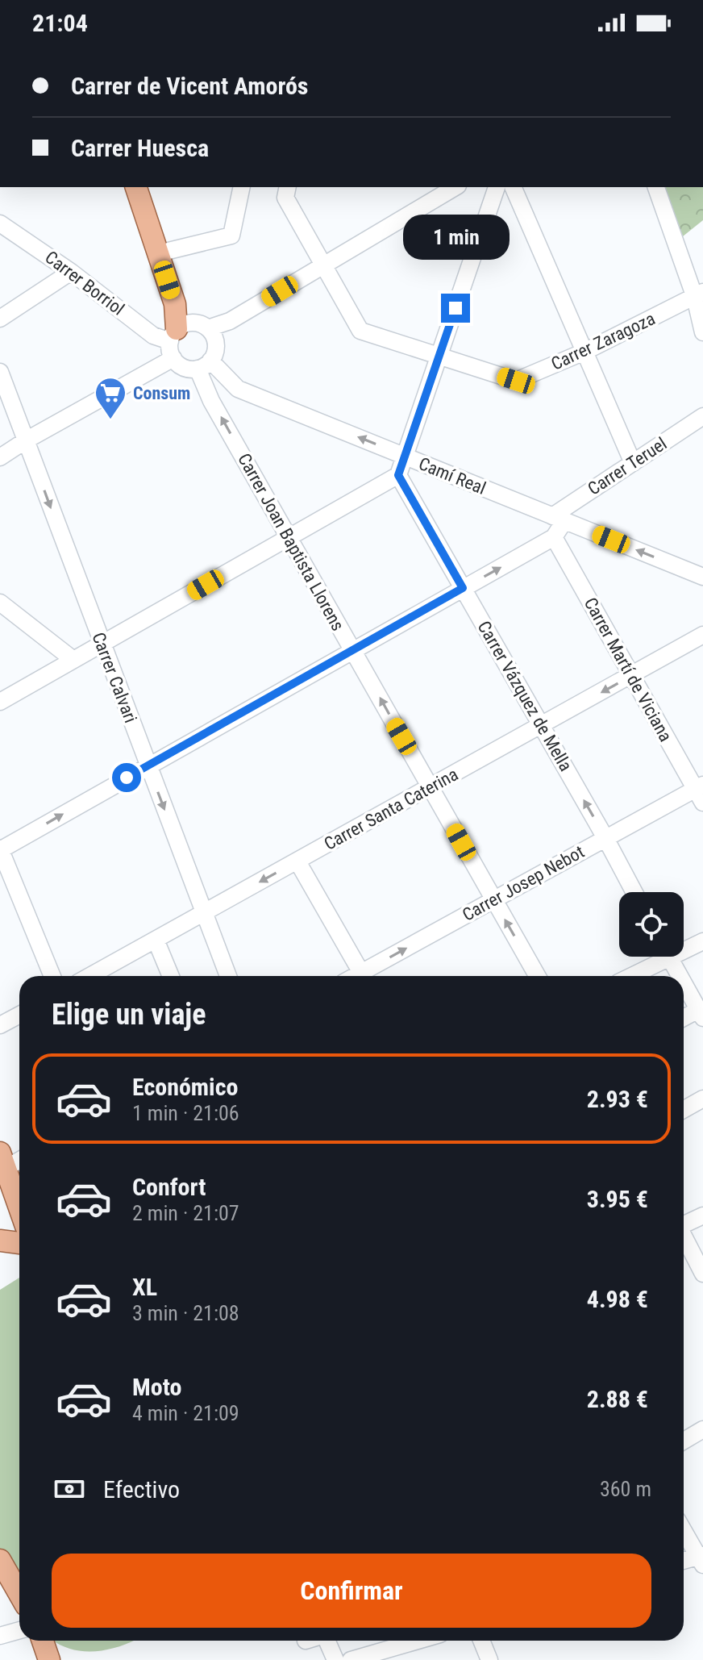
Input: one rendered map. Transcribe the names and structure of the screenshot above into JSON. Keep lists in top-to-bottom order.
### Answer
{
  "streets": {
    "street": [
      "Carrer Borriol",
      "Carrer Zaragoza",
      "Carrer Teruel",
      "Camí Real",
      "Carrer Joan Baptista Llorens",
      "Carrer Martí de Viciana",
      "Carrer Calvari",
      "Carrer Vázquez de Mella",
      "Carrer Santa Caterina",
      "Carrer Josep Nebot"
    ]
  },
  "crossings": [
    ["Carrer Teruel", "Camí Real"],
    ["Camí Real", "Carrer Joan Baptista Llorens"],
    ["Carrer Joan Baptista Llorens", "Carrer Santa Caterina"],
    ["Carrer Joan Baptista Llorens", "Carrer Josep Nebot"],
    ["Carrer Martí de Viciana", "Carrer Santa Caterina"],
    ["Carrer Martí de Viciana", "Carrer Josep Nebot"],
    ["Carrer Calvari", "Carrer Santa Caterina"],
    ["Carrer Vázquez de Mella", "Carrer Santa Caterina"],
    ["Carrer Vázquez de Mella", "Carrer Josep Nebot"]
  ],
  "one_way": [
    "Camí Real",
    "Carrer Joan Baptista Llorens",
    "Carrer Calvari",
    "Carrer Josep Nebot"
  ],
  "places": {
    "supermarket": ["Consum"]
  },
  "page": {
    "status": "21:04",
    "banner": ["Carrer de Vicent Amorós", "Carrer Huesca"],
    "bubble": "1 min",
    "heading": "Elige un viaje",
    "list": [
      {
        "name": "Económico",
        "note": "1 min · 21:06",
        "value": "2.93 €"
      },
      {
        "name": "Confort",
        "note": "2 min · 21:07",
        "value": "3.95 €"
      },
      {
        "name": "XL",
        "note": "3 min · 21:08",
        "value": "4.98 €"
      },
      {
        "name": "Moto",
        "note": "4 min · 21:09",
        "value": "2.88 €"
      }
    ],
    "pay": ["Efectivo", "360 m"],
    "buttons": "Confirmar"
  }
}
